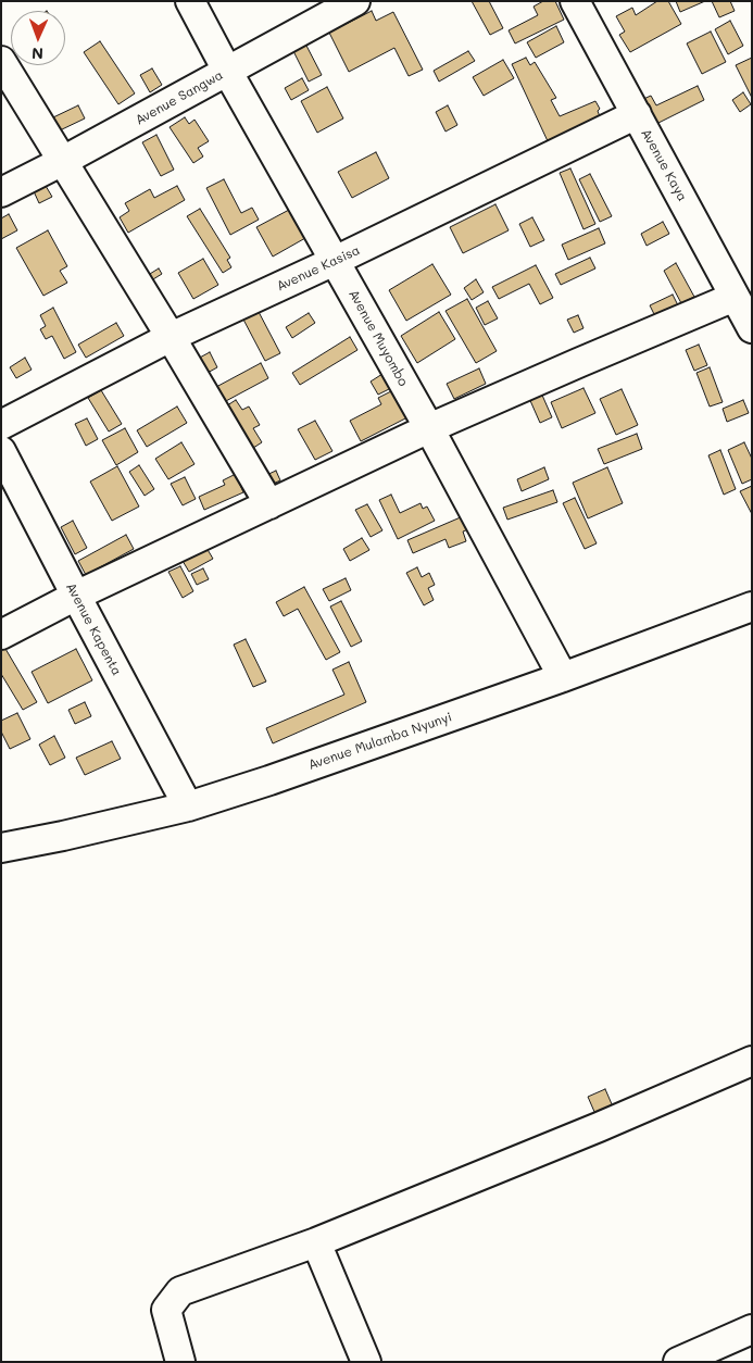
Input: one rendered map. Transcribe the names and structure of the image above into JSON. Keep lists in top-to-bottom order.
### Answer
{
  "streets": {
    "street": [
      "Avenue Sangwa",
      "Avenue Kaya",
      "Avenue Kasisa",
      "Avenue Muyombo",
      "Avenue Kapenta",
      "Avenue Mulamba Nyunyi"
    ]
  },
  "crossings": [
    ["Avenue Sangwa", "Avenue Muyombo"],
    ["Avenue Kaya", "Avenue Kasisa"],
    ["Avenue Kasisa", "Avenue Muyombo"],
    ["Avenue Muyombo", "Avenue Mulamba Nyunyi"],
    ["Avenue Kapenta", "Avenue Mulamba Nyunyi"]
  ],
  "north": "bottom"
}
